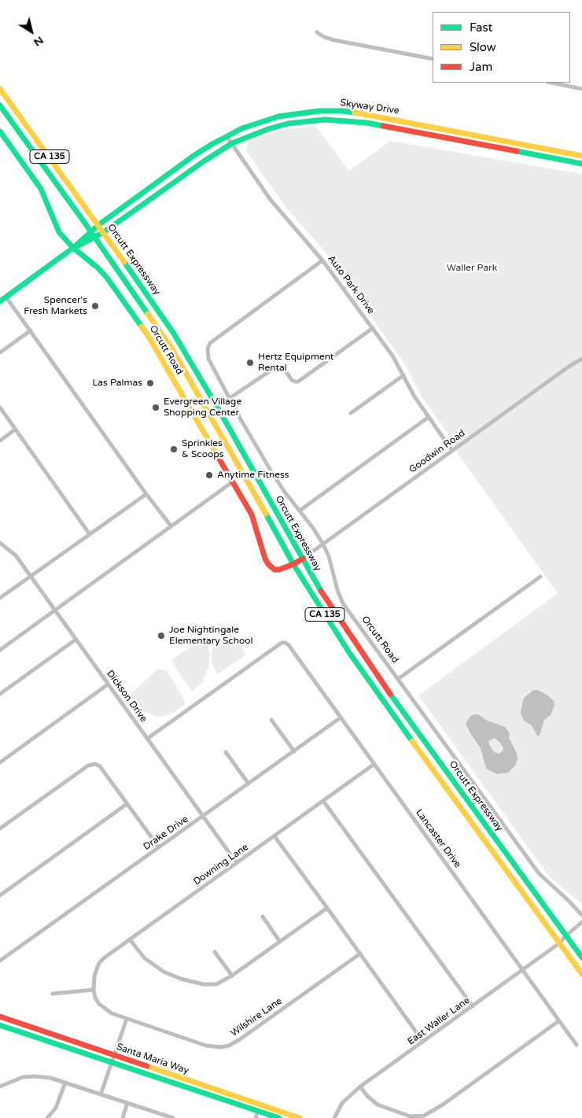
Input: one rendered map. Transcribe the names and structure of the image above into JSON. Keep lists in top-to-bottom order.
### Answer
{
  "streets": {
    "main road": [
      "Skyway Drive",
      "CA 135",
      "Orcutt Expressway",
      "Orcutt Road",
      "Santa Maria Way"
    ],
    "street": [
      "Auto Park Drive",
      "Goodwin Road",
      "Dickson Drive",
      "Drake Drive",
      "Lancaster Drive",
      "Downing Lane",
      "Wilshire Lane",
      "East Waller Lane"
    ]
  },
  "crossings": [
    ["Skyway Drive", "Orcutt Expressway"],
    ["Skyway Drive", "Auto Park Drive"],
    ["Skyway Drive", "Orcutt Road"],
    ["Orcutt Expressway", "Orcutt Road"],
    ["Orcutt Expressway", "Goodwin Road"],
    ["Orcutt Expressway", "East Waller Lane"],
    ["Auto Park Drive", "Orcutt Road"],
    ["Auto Park Drive", "Goodwin Road"],
    ["Orcutt Road", "Goodwin Road"],
    ["Dickson Drive", "Drake Drive"],
    ["Dickson Drive", "Lancaster Drive"],
    ["Dickson Drive", "Downing Lane"],
    ["Drake Drive", "Lancaster Drive"],
    ["Lancaster Drive", "Downing Lane"],
    ["Lancaster Drive", "East Waller Lane"],
    ["Downing Lane", "Wilshire Lane"]
  ],
  "parks": ["Waller Park"],
  "places": [
    "Spencer's Fresh Markets",
    "Hertz Equipment Rental",
    "Las Palmas",
    "Evergreen Village Shopping Center",
    "Sprinkles & Scoops",
    "Anytime Fitness",
    "Joe Nightingale Elementary School"
  ],
  "legend": ["Fast", "Slow", "Jam"],
  "north": "bottom right"
}
